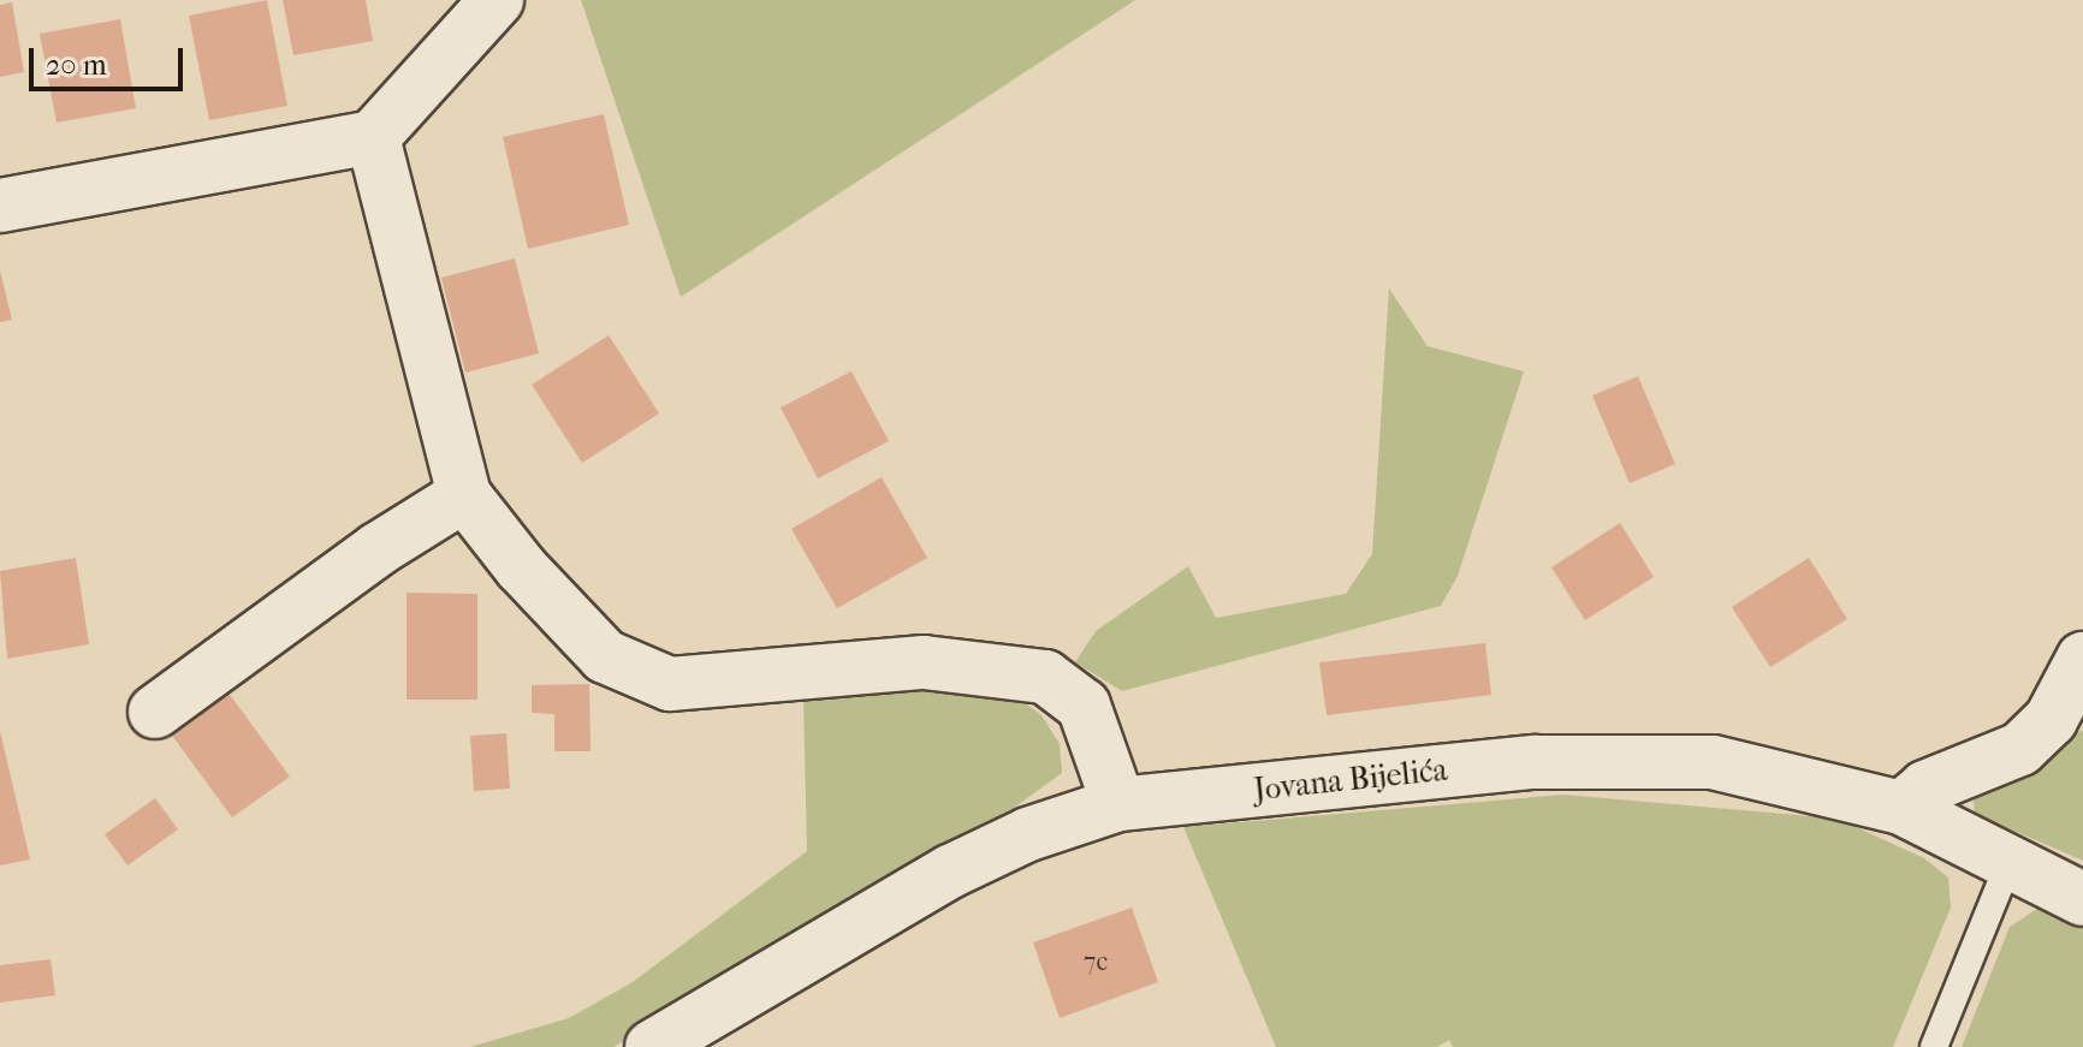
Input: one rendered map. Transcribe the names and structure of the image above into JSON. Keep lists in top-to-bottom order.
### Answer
{
  "streets": {
    "street": ["Jovana Bijelića"]
  },
  "house_numbers": ["7c"],
  "scale_bar": "20 m"
}
